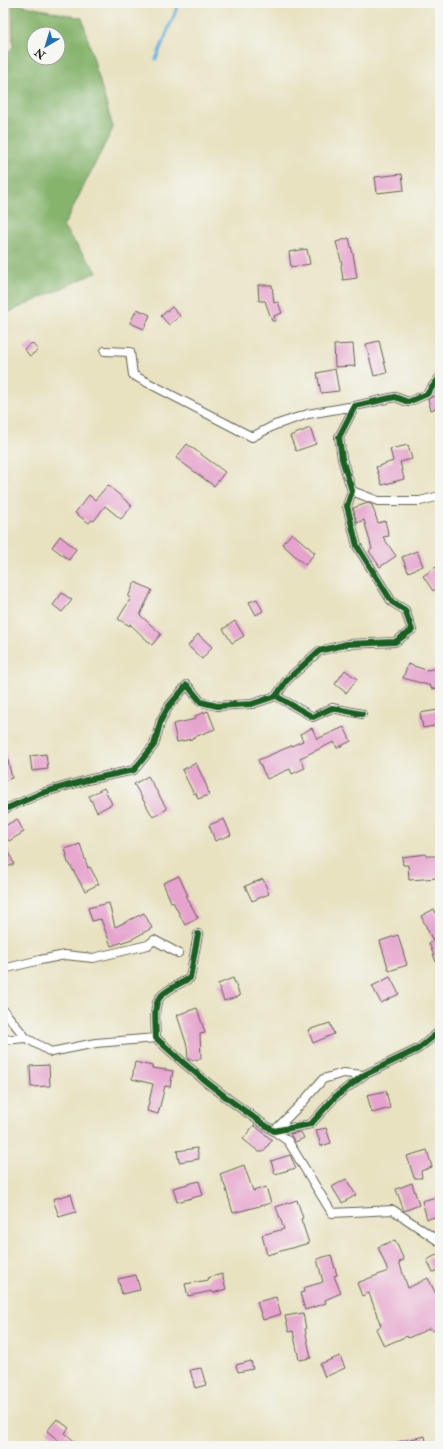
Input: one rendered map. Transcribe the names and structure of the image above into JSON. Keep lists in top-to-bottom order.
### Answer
{
  "north": "bottom left"
}
